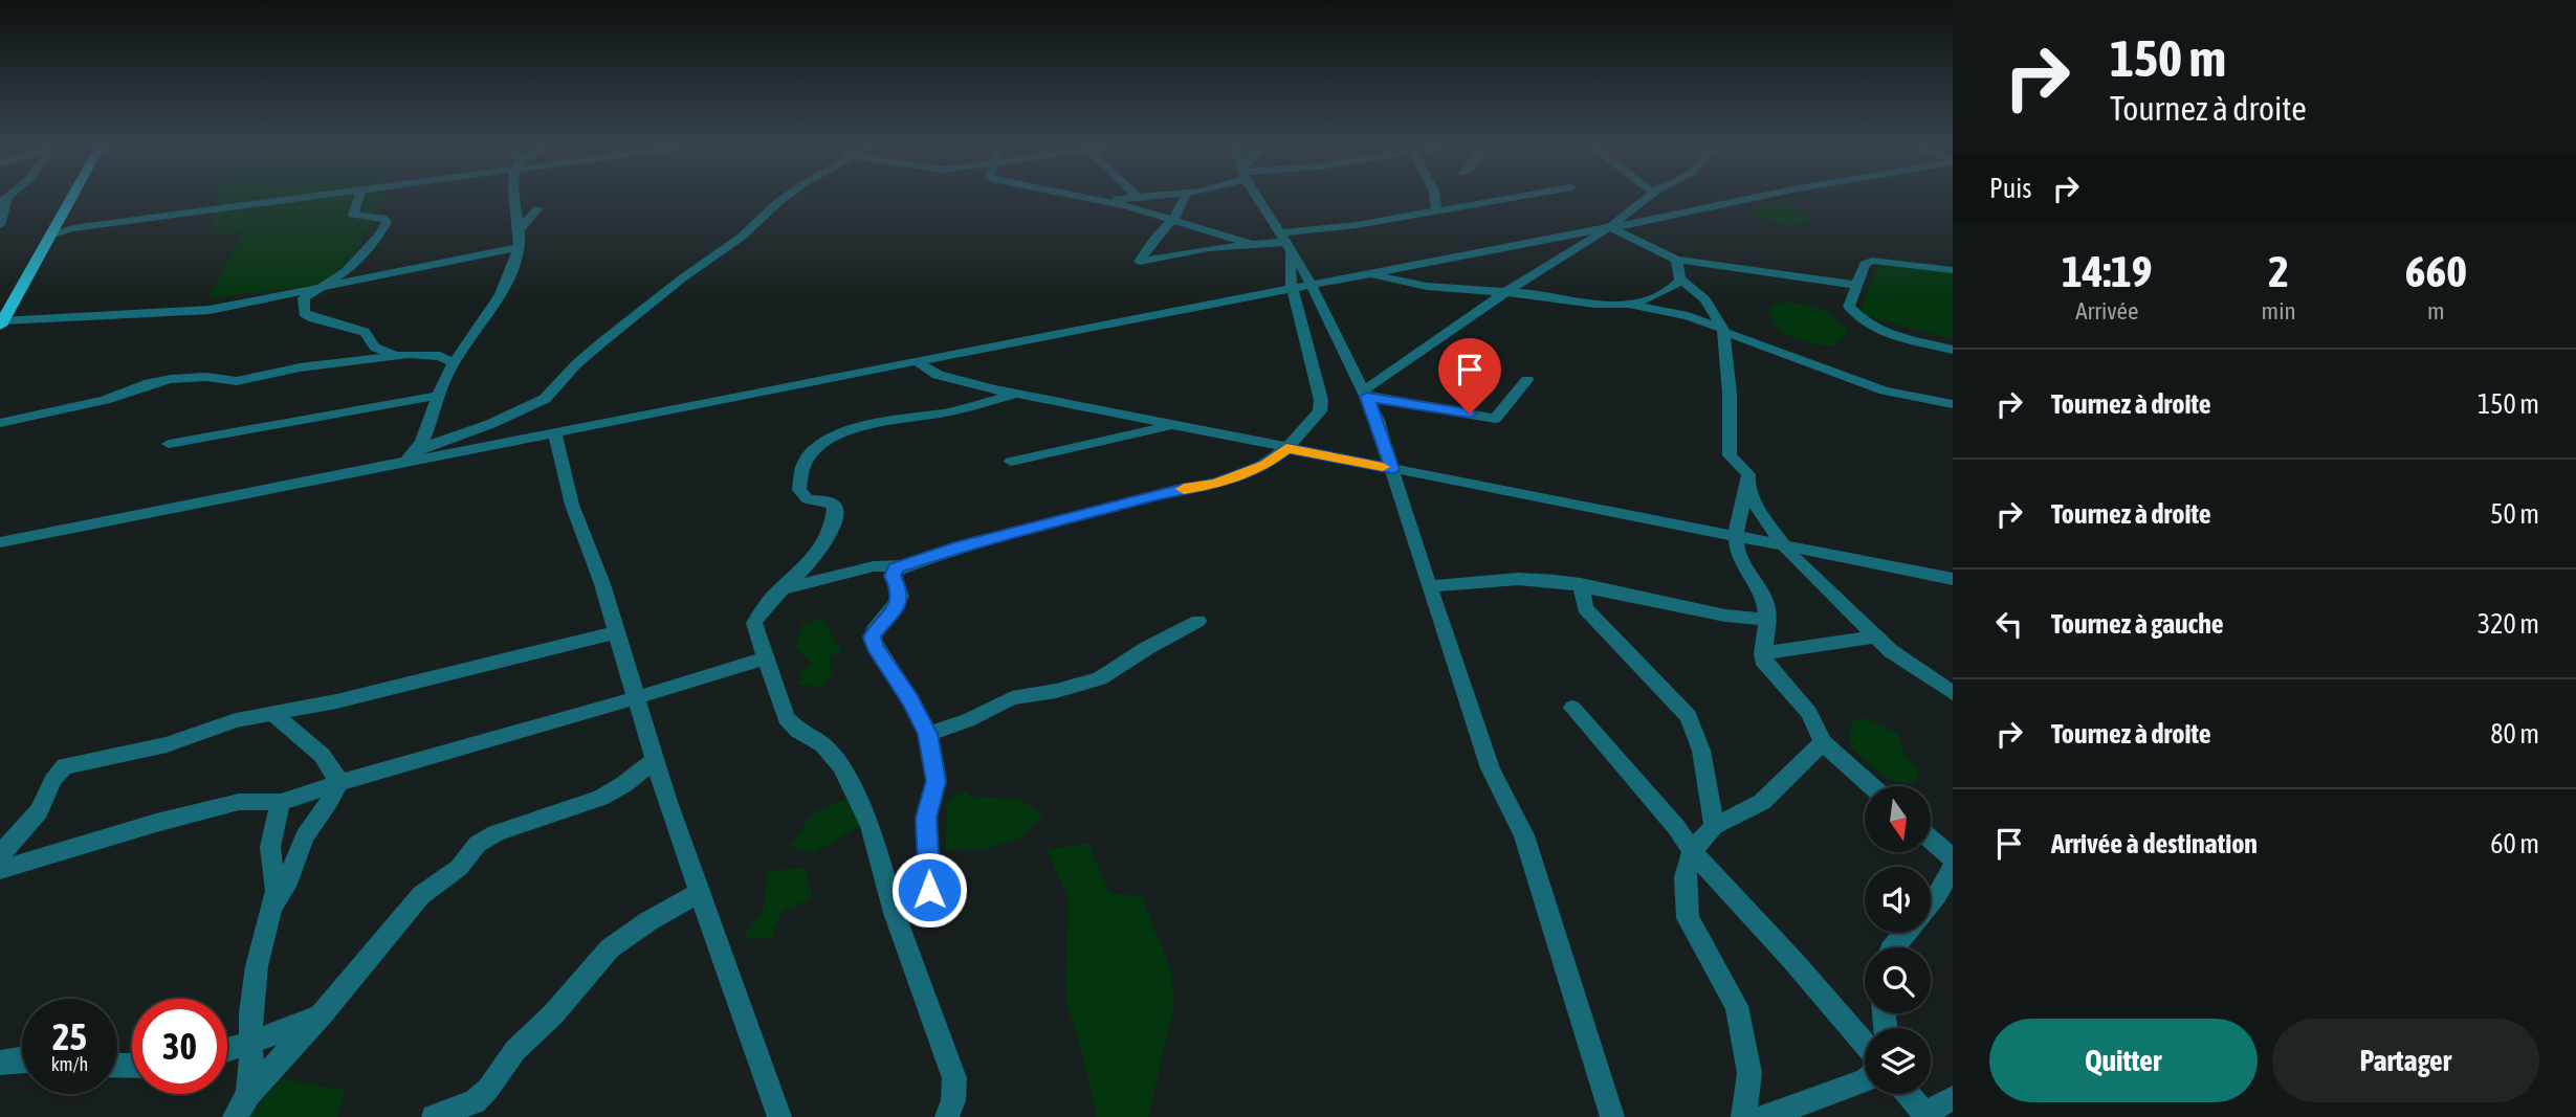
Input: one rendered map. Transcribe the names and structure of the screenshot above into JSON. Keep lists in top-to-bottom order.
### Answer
{
  "north": "bottom",
  "page": {
    "turn": ["150 m", "Tournez à droite"],
    "then": "Puis",
    "eta": [
      "14:19",
      "Arrivée",
      "2",
      "min",
      "660",
      "m"
    ],
    "list": [
      {
        "name": "Tournez à droite",
        "value": "150 m"
      },
      {
        "name": "Tournez à droite",
        "value": "50 m"
      },
      {
        "name": "Tournez à gauche",
        "value": "320 m"
      },
      {
        "name": "Tournez à droite",
        "value": "80 m"
      },
      {
        "name": "Arrivée à destination",
        "value": "60 m"
      }
    ],
    "speed": "25 km/h",
    "limit": "30",
    "buttons": ["Quitter", "Partager"]
  }
}
